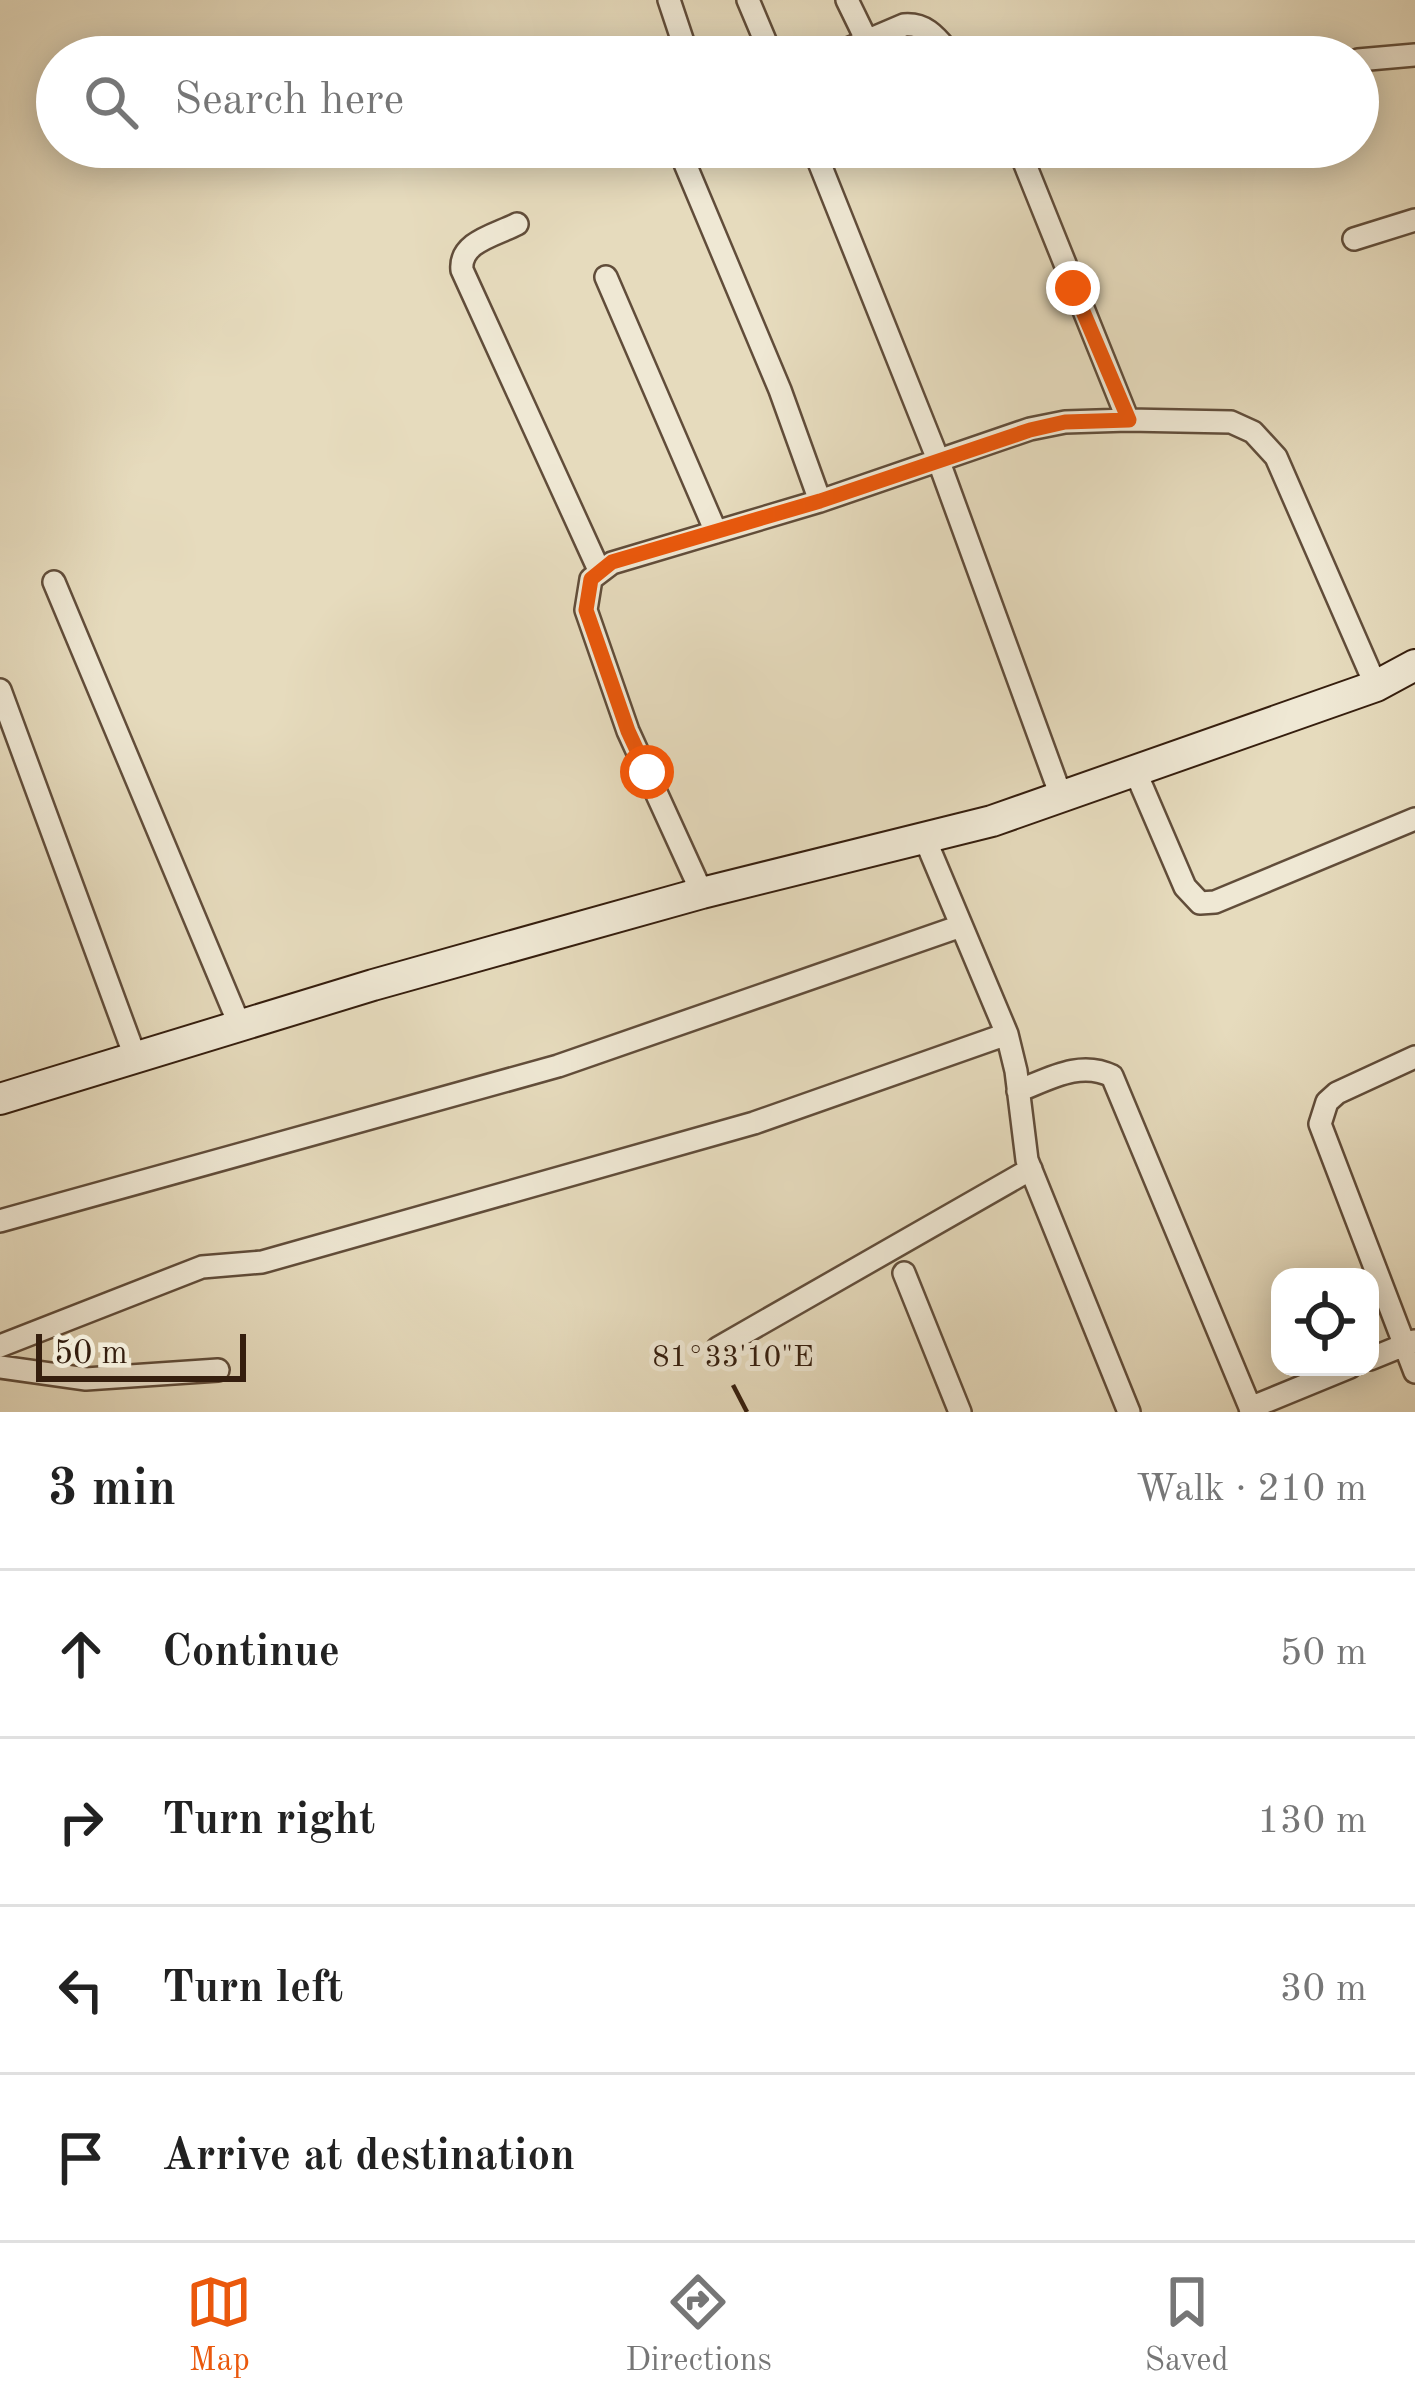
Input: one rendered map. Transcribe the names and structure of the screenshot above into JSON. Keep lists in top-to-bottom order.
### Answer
{
  "scale_bar": "50 m",
  "page": {
    "search": "Search here",
    "scale": "50 m",
    "heading": ["3 min", "Walk · 210 m"],
    "list": [
      ["Continue", "50 m"],
      ["Turn right", "130 m"],
      ["Turn left", "30 m"],
      "Arrive at destination"
    ],
    "nav": ["Map", "Directions", "Saved"]
  },
  "coordinates": ["81°33'10\"E"]
}
